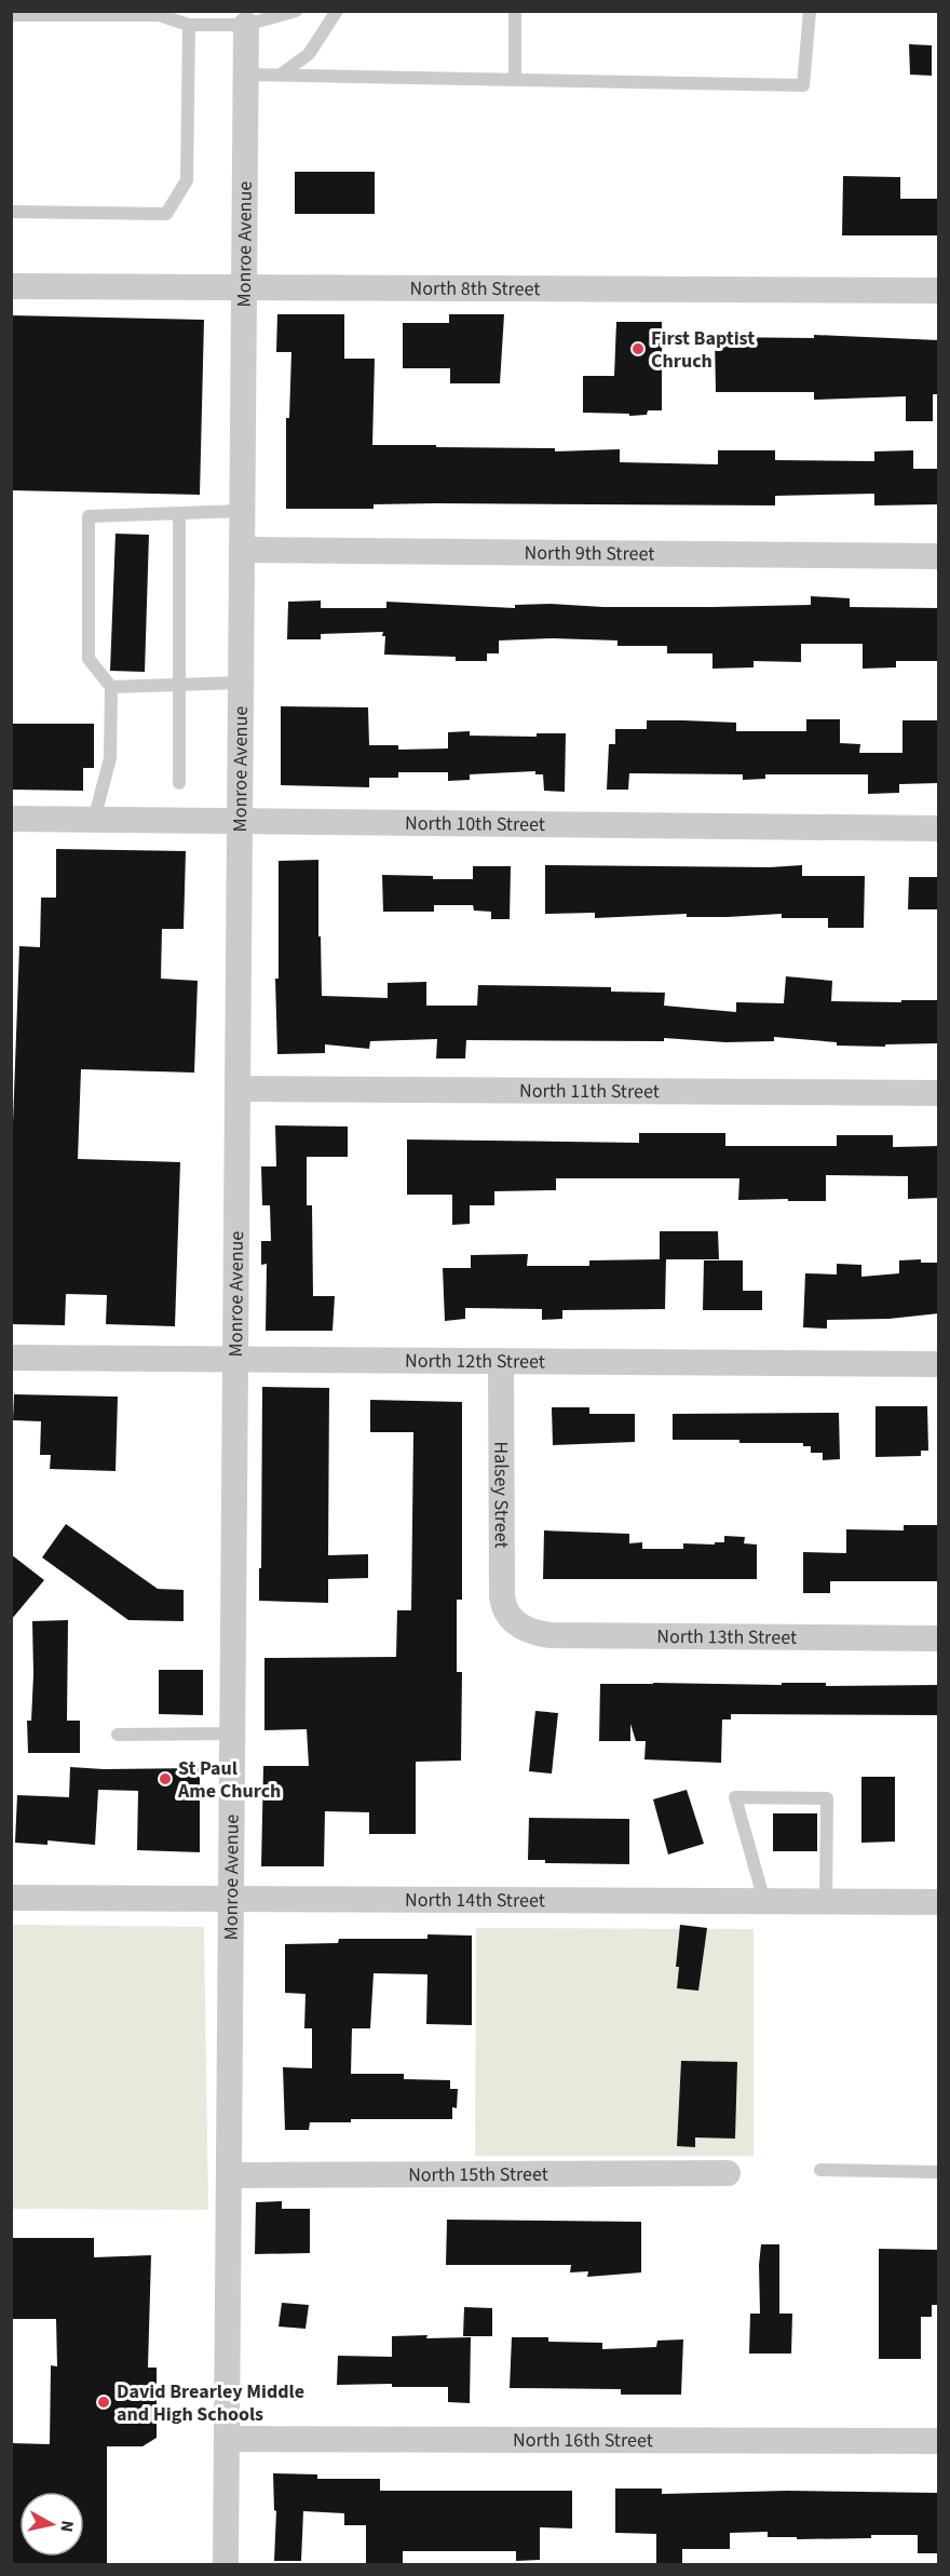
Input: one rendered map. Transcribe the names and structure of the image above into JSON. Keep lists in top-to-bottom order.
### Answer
{
  "streets": {
    "street": [
      "Monroe Avenue",
      "North 8th Street",
      "North 9th Street",
      "North 10th Street",
      "North 11th Street",
      "North 12th Street",
      "Halsey Street",
      "North 13th Street",
      "North 14th Street",
      "North 15th Street",
      "North 16th Street"
    ]
  },
  "crossings": [
    ["Monroe Avenue", "North 8th Street"],
    ["Monroe Avenue", "North 9th Street"],
    ["Monroe Avenue", "North 10th Street"],
    ["Monroe Avenue", "North 11th Street"],
    ["Monroe Avenue", "North 12th Street"],
    ["Monroe Avenue", "North 14th Street"],
    ["Monroe Avenue", "North 15th Street"],
    ["Monroe Avenue", "North 16th Street"],
    ["North 12th Street", "Halsey Street"],
    ["Halsey Street", "North 13th Street"]
  ],
  "places": ["First Baptist Chruch", "St Paul Ame Church", "David Brearley Middle and High Schools"],
  "north": "right"
}
